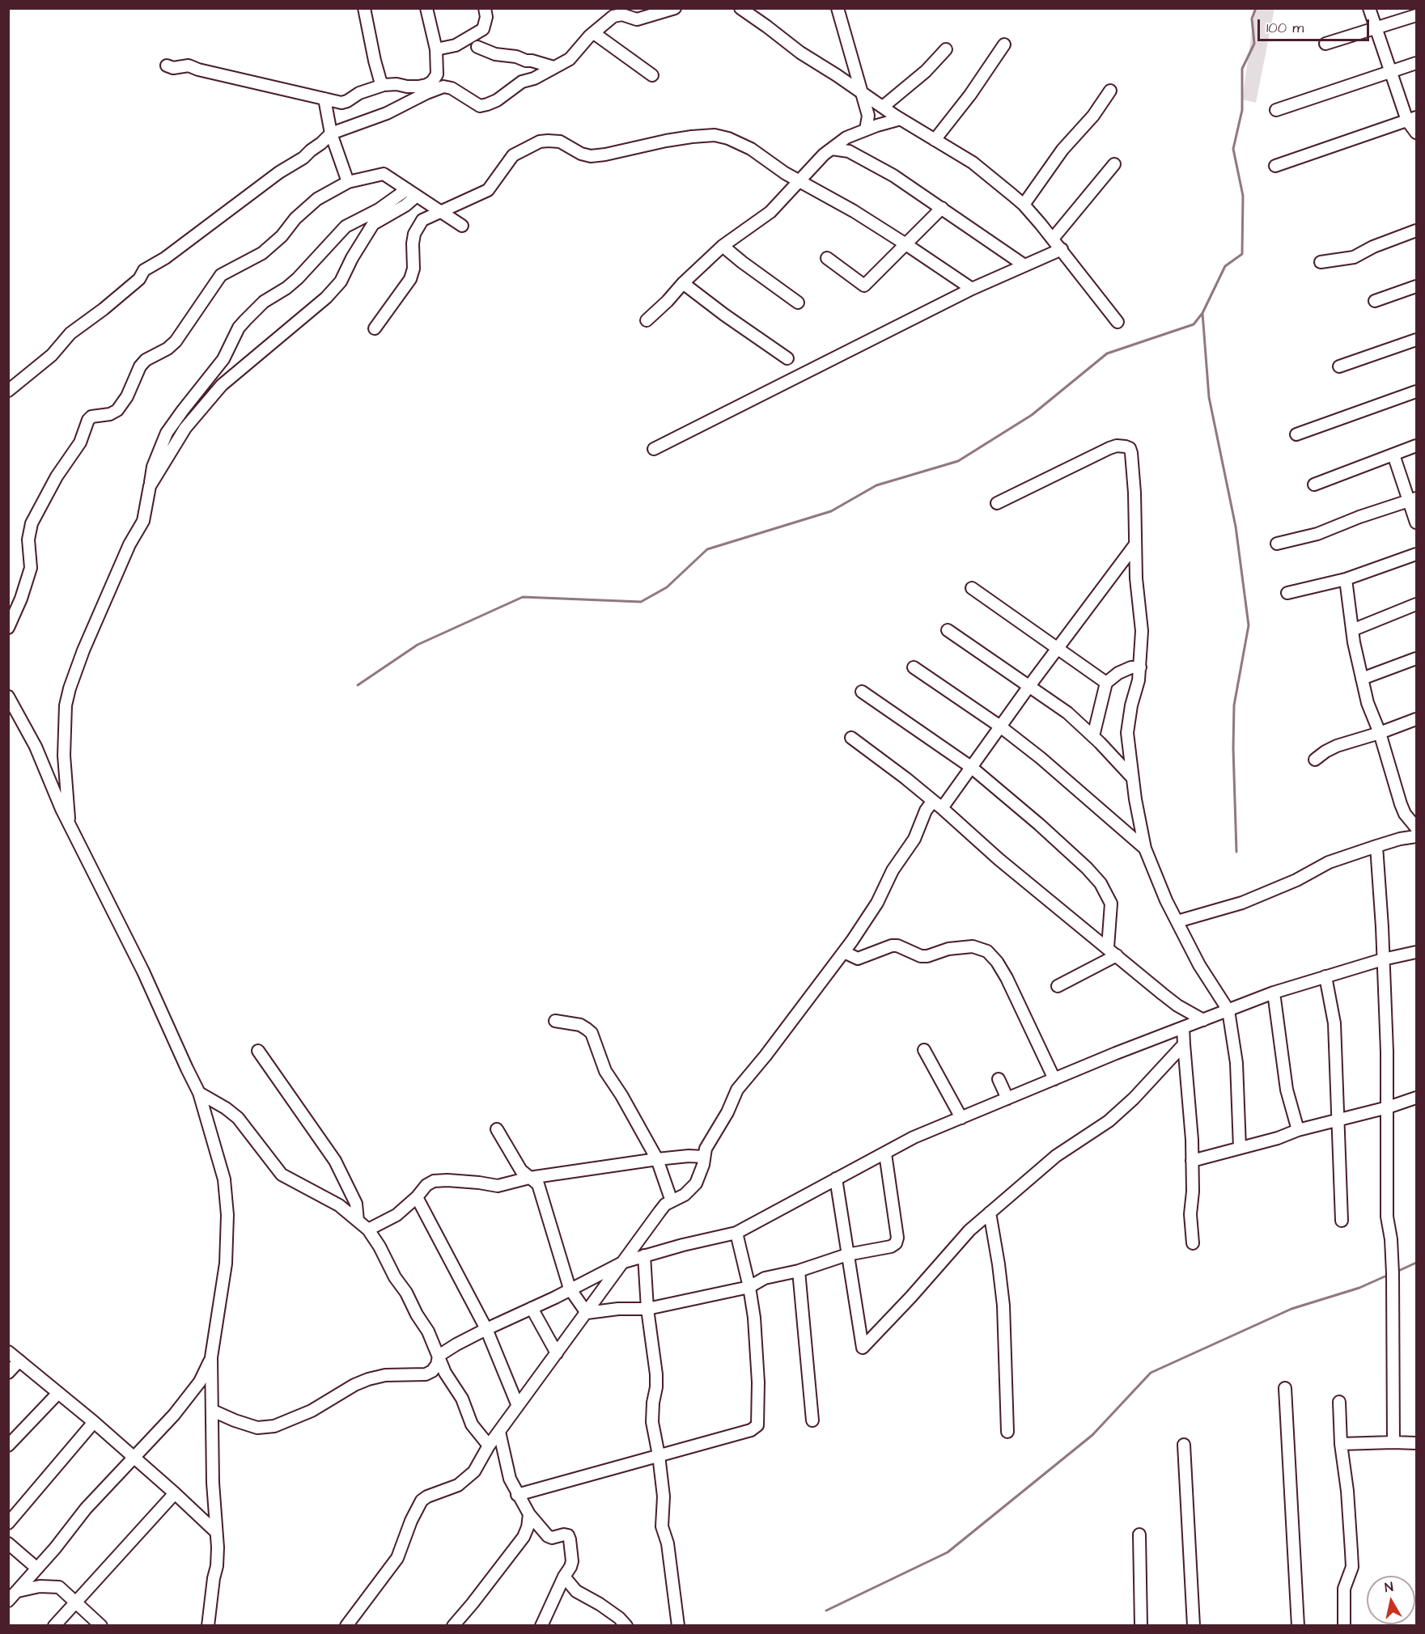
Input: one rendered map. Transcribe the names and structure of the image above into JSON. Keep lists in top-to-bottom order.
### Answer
{
  "scale_bar": "100 m",
  "north": "top"
}
